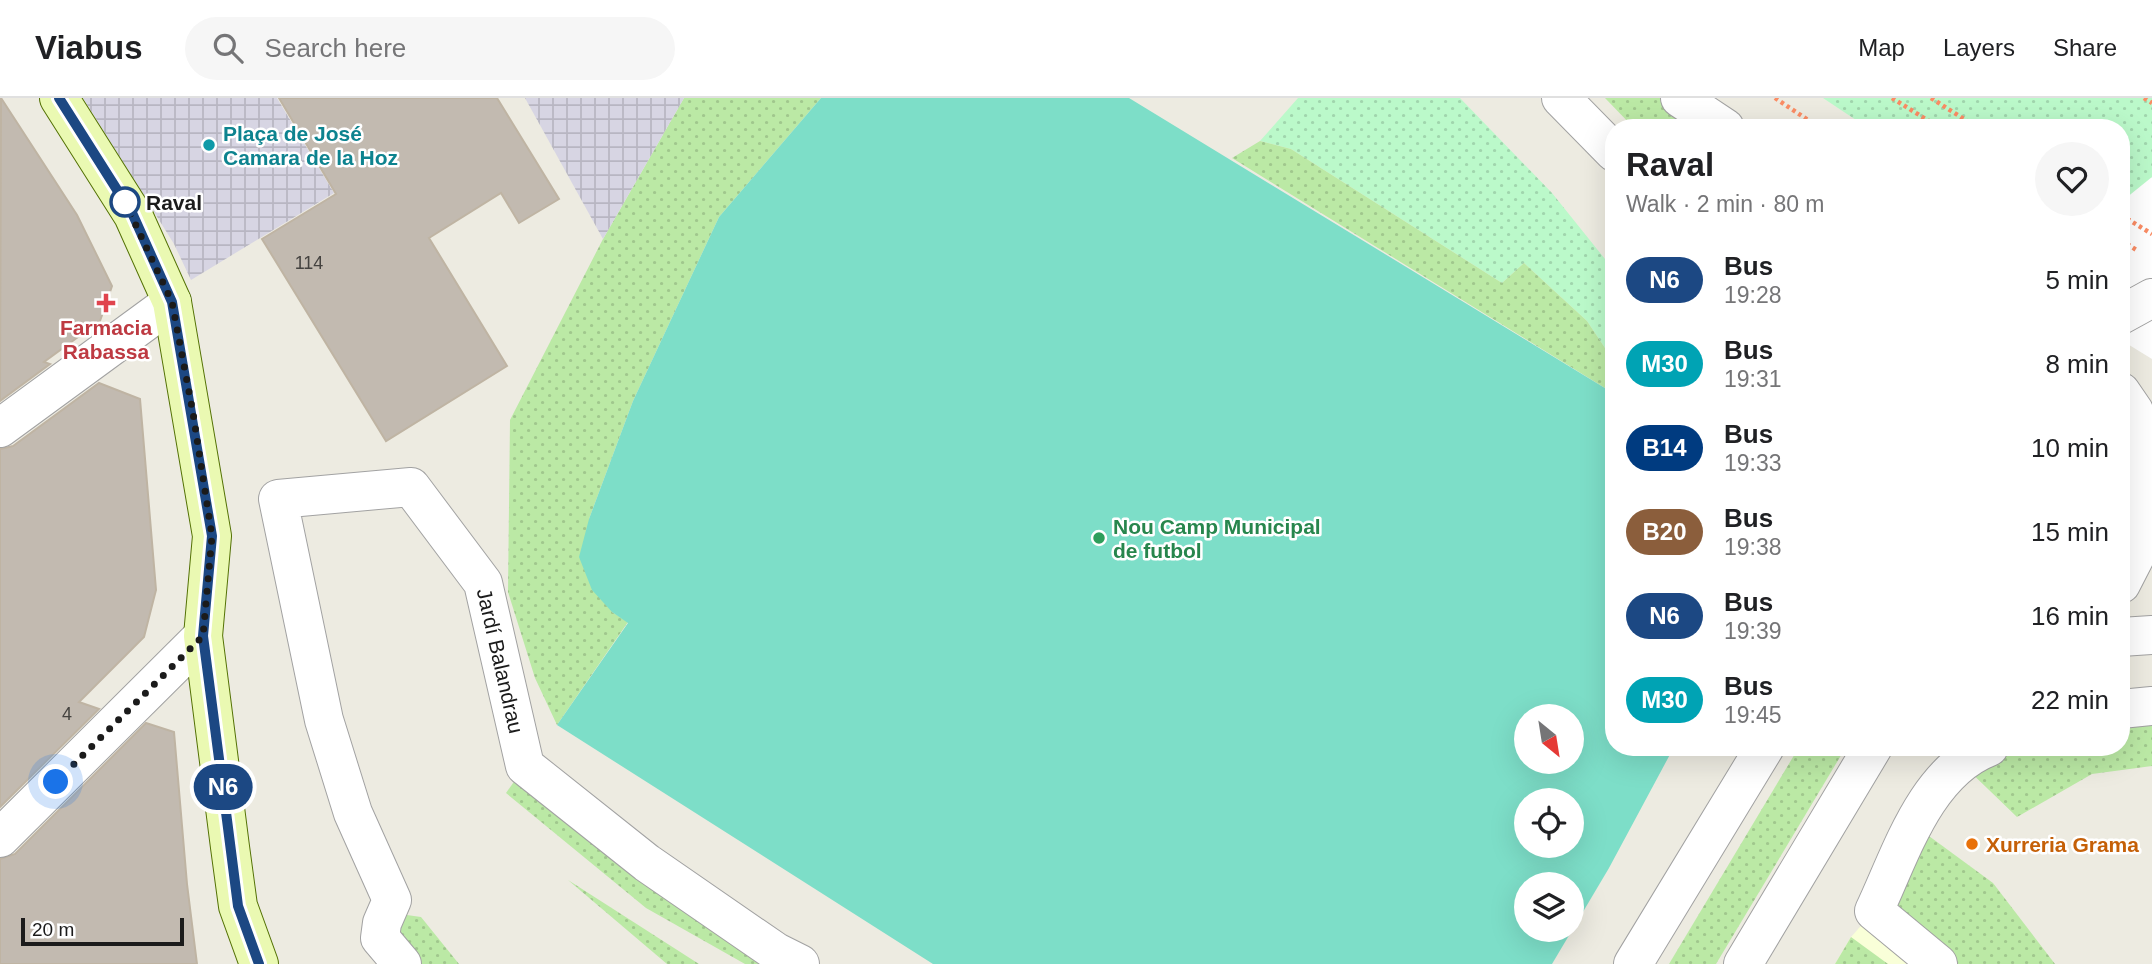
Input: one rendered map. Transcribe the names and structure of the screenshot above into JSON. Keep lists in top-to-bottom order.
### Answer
{
  "streets": {
    "street": ["Jardí Balandrau"]
  },
  "places": {
    "other": [
      "Plaça de José Camara de la Hoz",
      "Raval",
      "Nou Camp Municipal de futbol",
      "Xurreria Grama"
    ],
    "health": ["Farmacia Rabassa"]
  },
  "lines": ["bus line N6"],
  "house_numbers": ["114", "4"],
  "scale_bar": "20 m",
  "north": "bottom right",
  "page": {
    "header": "Viabus",
    "search": "Search here",
    "nav": ["Map", "Layers", "Share"],
    "on_map": "N6",
    "heading": ["Raval", "Walk · 2 min · 80 m"],
    "list": [
      {
        "mark": "N6",
        "name": "Bus",
        "note": "19:28",
        "value": "5 min"
      },
      {
        "mark": "M30",
        "name": "Bus",
        "note": "19:31",
        "value": "8 min"
      },
      {
        "mark": "B14",
        "name": "Bus",
        "note": "19:33",
        "value": "10 min"
      },
      {
        "mark": "B20",
        "name": "Bus",
        "note": "19:38",
        "value": "15 min"
      },
      {
        "mark": "N6",
        "name": "Bus",
        "note": "19:39",
        "value": "16 min"
      },
      {
        "mark": "M30",
        "name": "Bus",
        "note": "19:45",
        "value": "22 min"
      }
    ],
    "scale": "20 m"
  }
}
